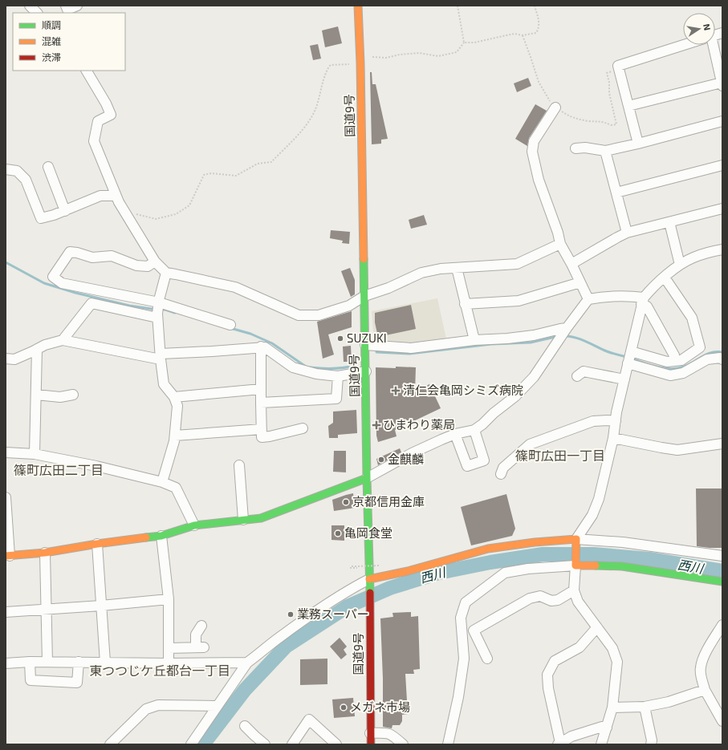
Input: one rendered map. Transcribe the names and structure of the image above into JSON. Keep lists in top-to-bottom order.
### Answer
{
  "streets": {
    "main road": ["国道9号"]
  },
  "districts": ["篠町広田一丁目", "篠町広田二丁目", "東つつじケ丘都台一丁目"],
  "water": ["西川"],
  "places": {
    "other": [
      "SUZUKI",
      "金麒麟",
      "京都信用金庫",
      "亀岡食堂",
      "業務スーパー",
      "メガネ市場"
    ],
    "health": ["清仁会亀岡シミズ病院", "ひまわり薬局"]
  },
  "legend": ["順調", "混雑", "渋滞"],
  "north": "right"
}
